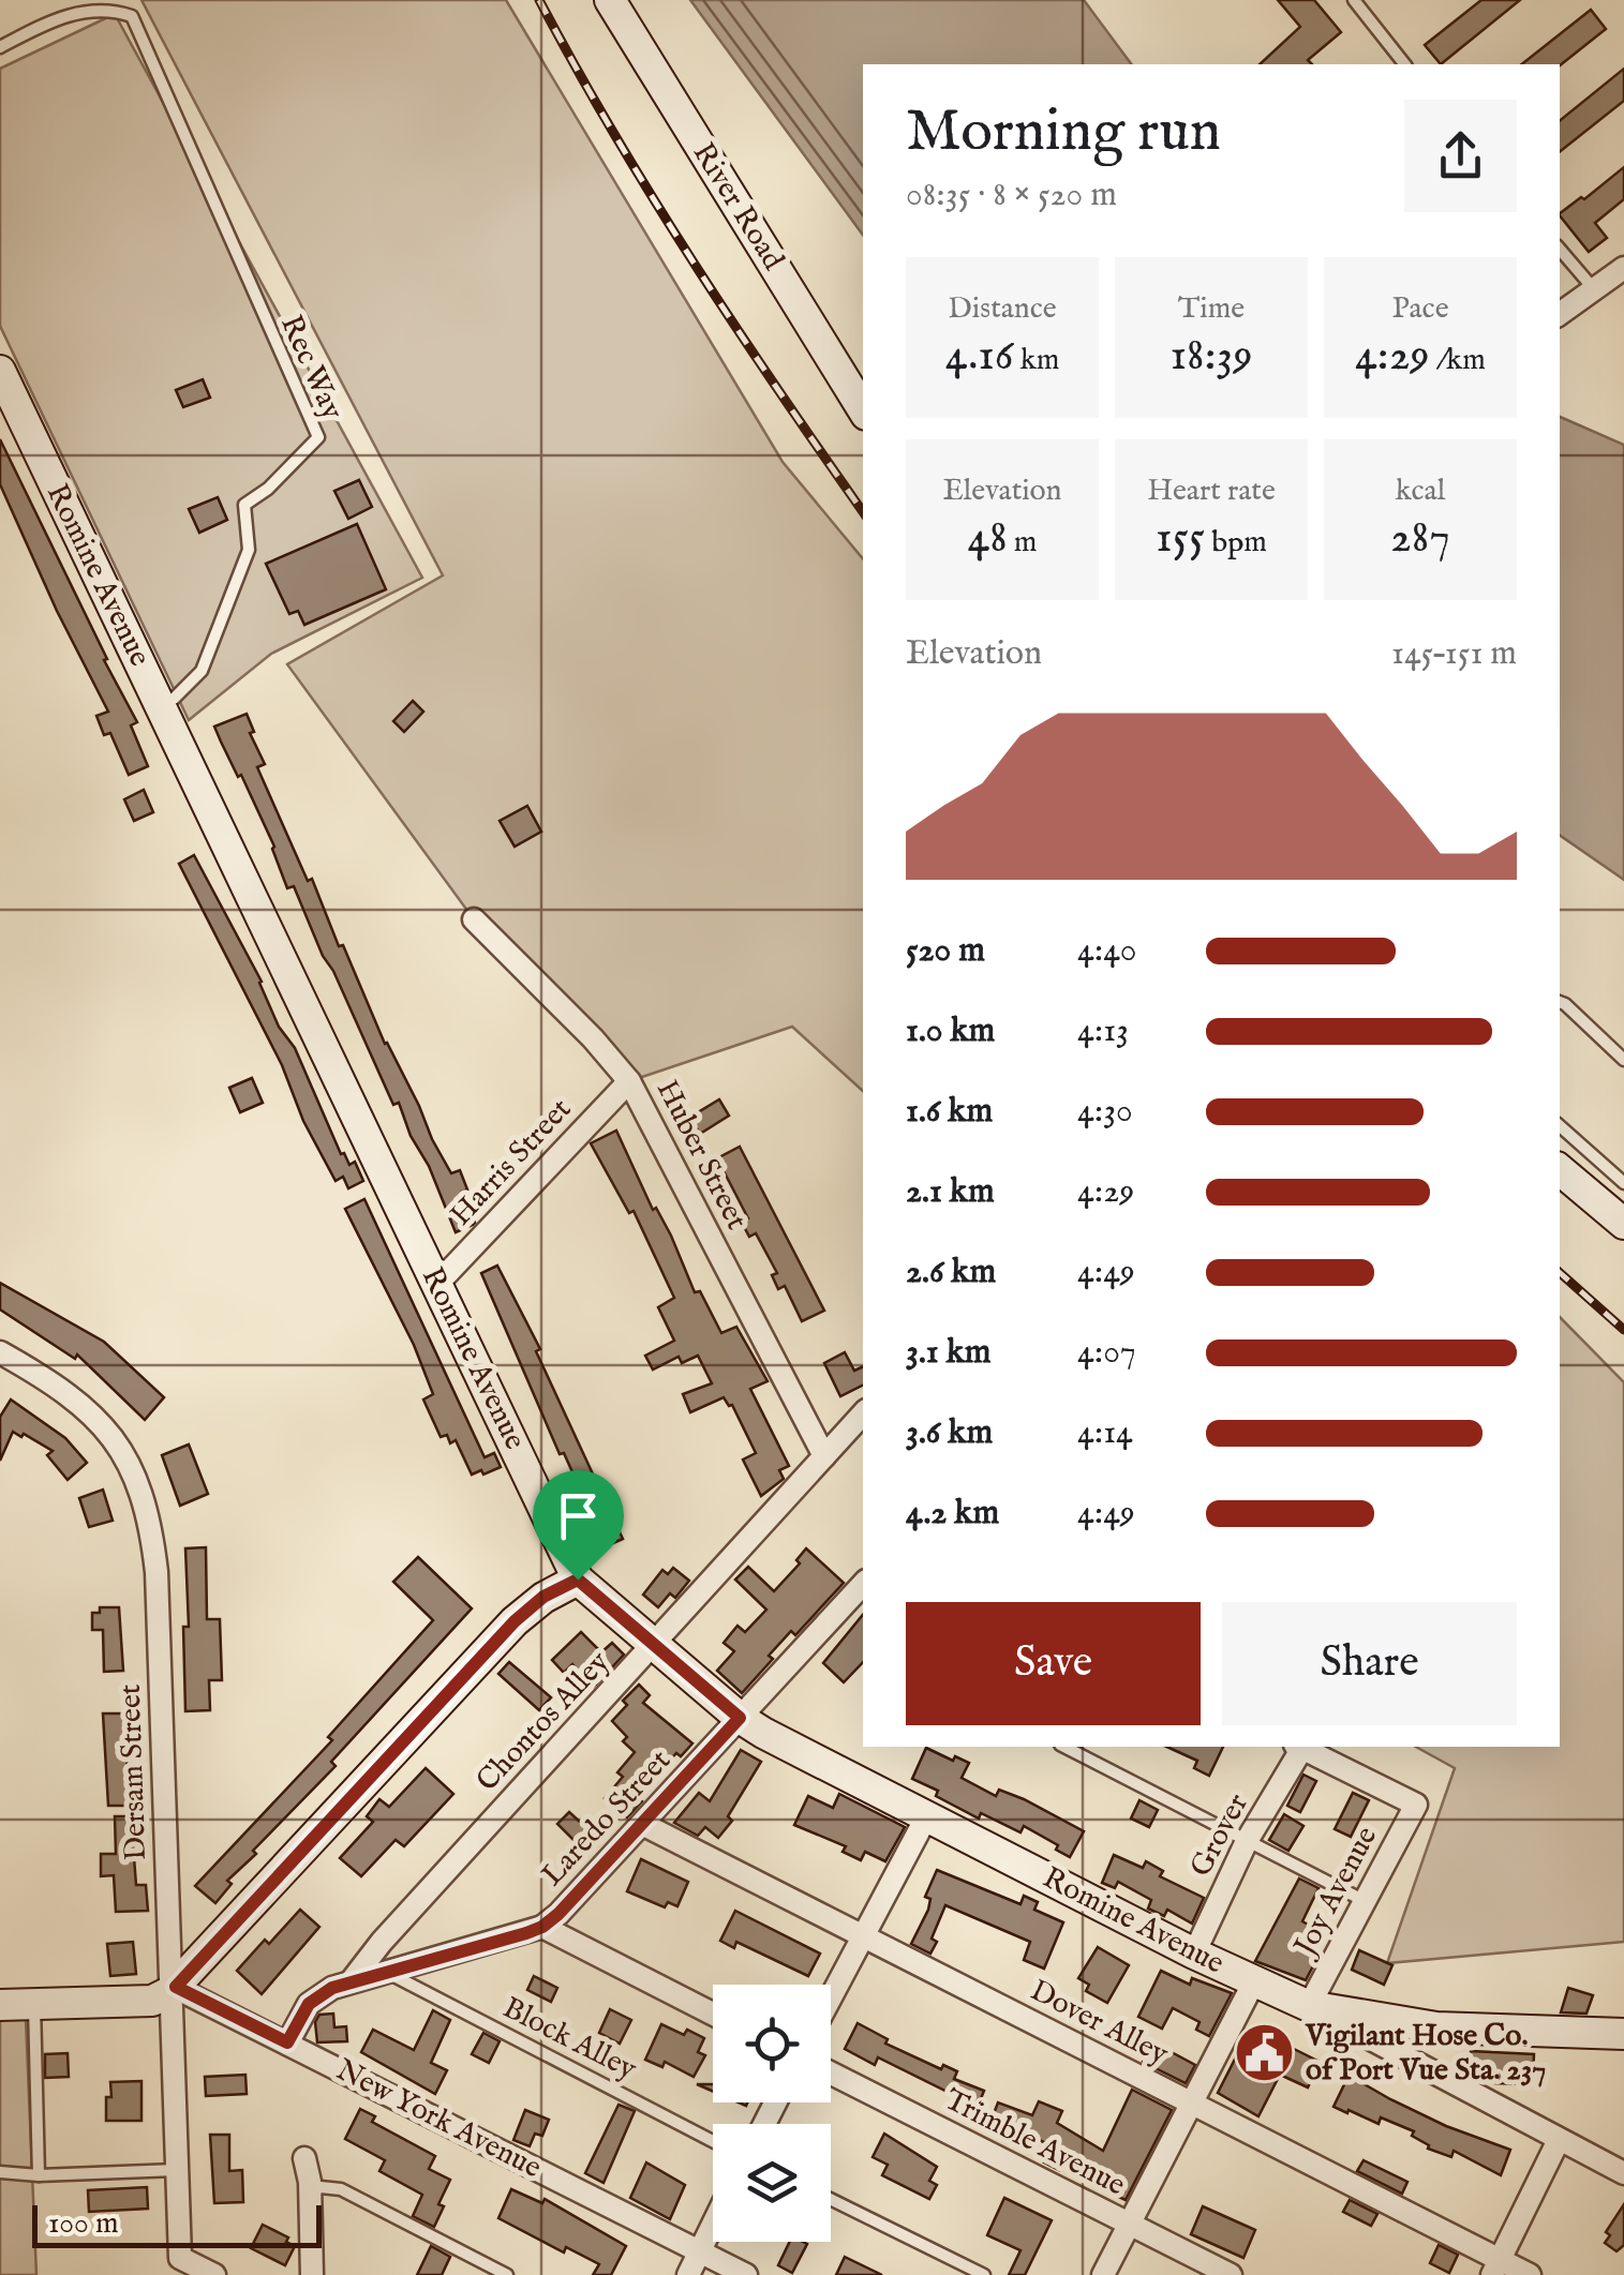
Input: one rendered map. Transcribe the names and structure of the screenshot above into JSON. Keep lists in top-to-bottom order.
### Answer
{
  "streets": {
    "street": [
      "River Road",
      "Romine Avenue",
      "Huber Street",
      "Harris Street",
      "Chontos Alley",
      "Dersam Street",
      "Laredo Street",
      "Grover",
      "Joy Avenue",
      "Dover Alley",
      "New York Avenue",
      "Trimble Avenue"
    ],
    "lane": ["Rec Way", "Block Alley"]
  },
  "crossings": [
    ["Rec Way", "Romine Avenue"],
    ["Romine Avenue", "Harris Street"],
    ["Romine Avenue", "Chontos Alley"],
    ["Romine Avenue", "Laredo Street"],
    ["Romine Avenue", "Grover"],
    ["Romine Avenue", "Joy Avenue"],
    ["Huber Street", "Harris Street"],
    ["Huber Street", "Chontos Alley"],
    ["Chontos Alley", "Laredo Street"],
    ["Dersam Street", "New York Avenue"],
    ["Laredo Street", "Dover Alley"],
    ["Laredo Street", "Block Alley"],
    ["Laredo Street", "New York Avenue"]
  ],
  "places": {
    "public building": ["Vigilant Hose Co. of Port Vue Sta. 237"]
  },
  "scale_bar": "100 m",
  "page": {
    "heading": ["Morning run", "08:35 · 8 × 520 m"],
    "stats": [
      ["Distance", "4.16 km"],
      ["Time", "18:39"],
      ["Pace", "4:29 /km"],
      ["Elevation", "48 m"],
      ["Heart rate", "155 bpm"],
      ["kcal", "287"]
    ],
    "chart": ["Elevation", "145–151 m"],
    "list": [
      {
        "name": "520 m",
        "note": "4:40"
      },
      {
        "name": "1.0 km",
        "note": "4:13"
      },
      {
        "name": "1.6 km",
        "note": "4:30"
      },
      {
        "name": "2.1 km",
        "note": "4:29"
      },
      {
        "name": "2.6 km",
        "note": "4:49"
      },
      {
        "name": "3.1 km",
        "note": "4:07"
      },
      {
        "name": "3.6 km",
        "note": "4:14"
      },
      {
        "name": "4.2 km",
        "note": "4:49"
      }
    ],
    "buttons": ["Save", "Share"],
    "scale": "100 m"
  }
}
